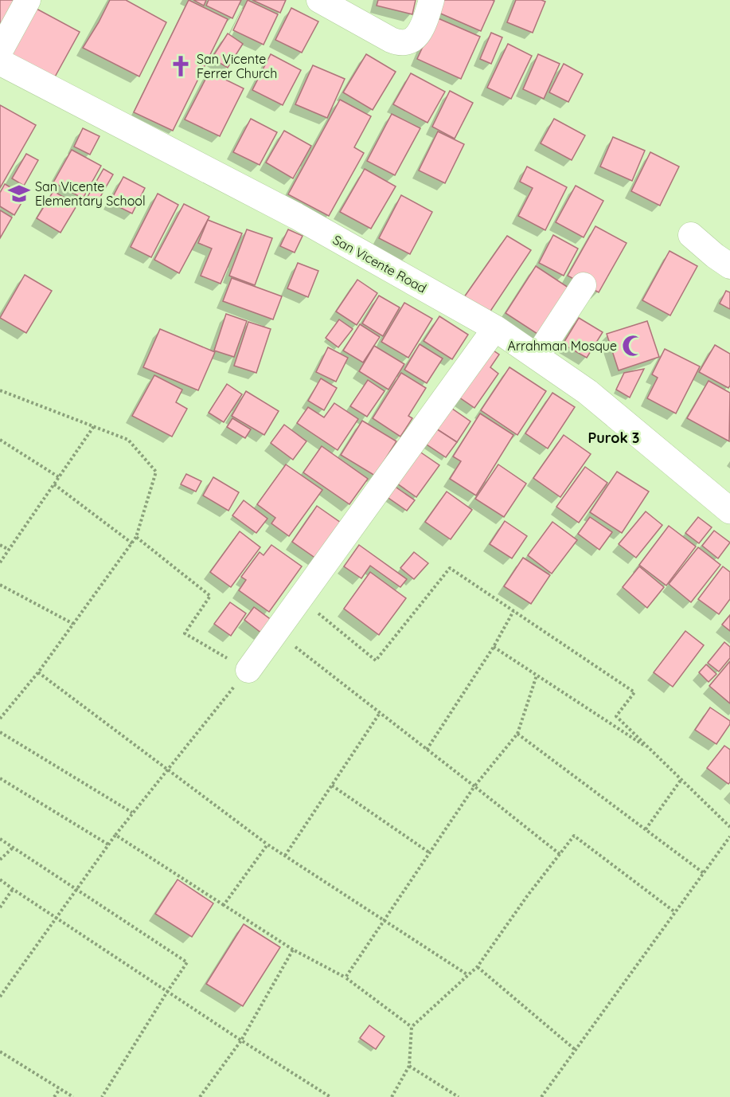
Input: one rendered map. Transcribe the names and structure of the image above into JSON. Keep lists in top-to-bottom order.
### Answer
{
  "streets": {
    "street": ["San Vicente Road"]
  },
  "districts": ["Purok 3"],
  "places": {
    "church": ["San Vicente Ferrer Church"],
    "school or university": ["San Vicente Elementary School"],
    "mosque": ["Arrahman Mosque"]
  }
}
